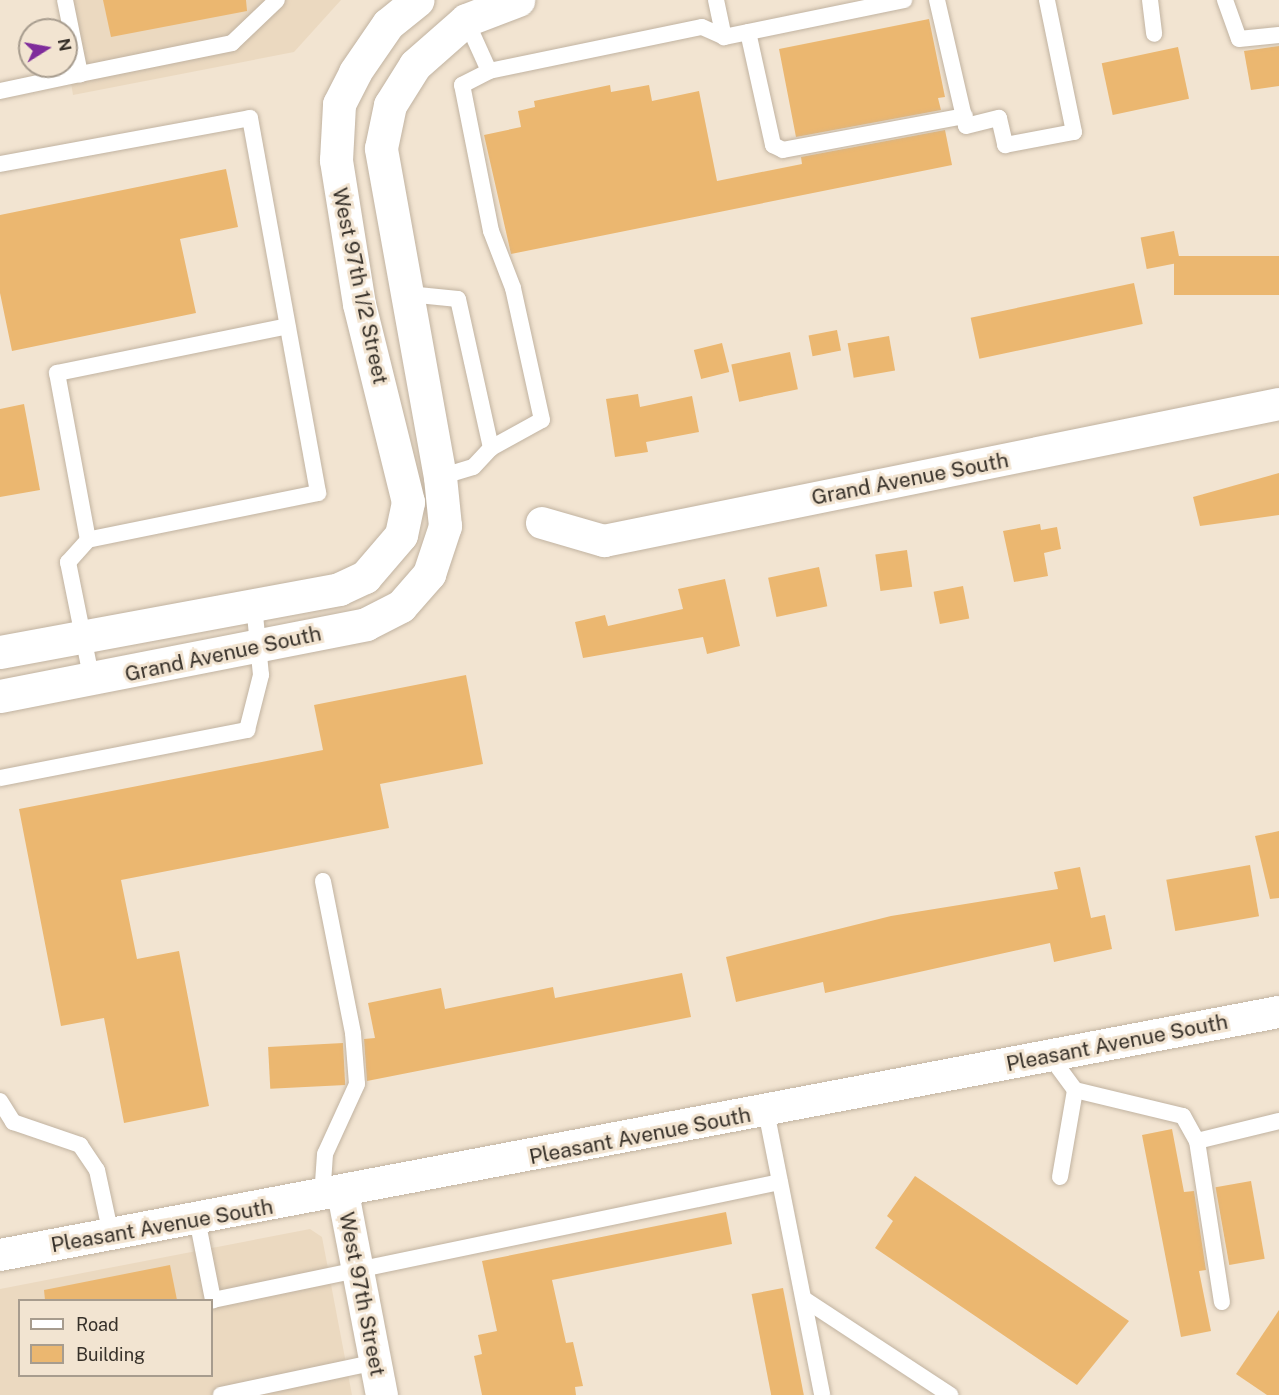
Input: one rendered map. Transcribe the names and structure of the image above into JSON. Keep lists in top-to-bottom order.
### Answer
{
  "streets": {
    "street": [
      "West 97th 1/2 Street",
      "Grand Avenue South",
      "Pleasant Avenue South",
      "West 97th Street"
    ]
  },
  "crossings": [
    ["West 97th 1/2 Street", "Grand Avenue South"],
    ["Pleasant Avenue South", "West 97th Street"]
  ],
  "legend": ["Road", "Building"],
  "north": "right"
}
